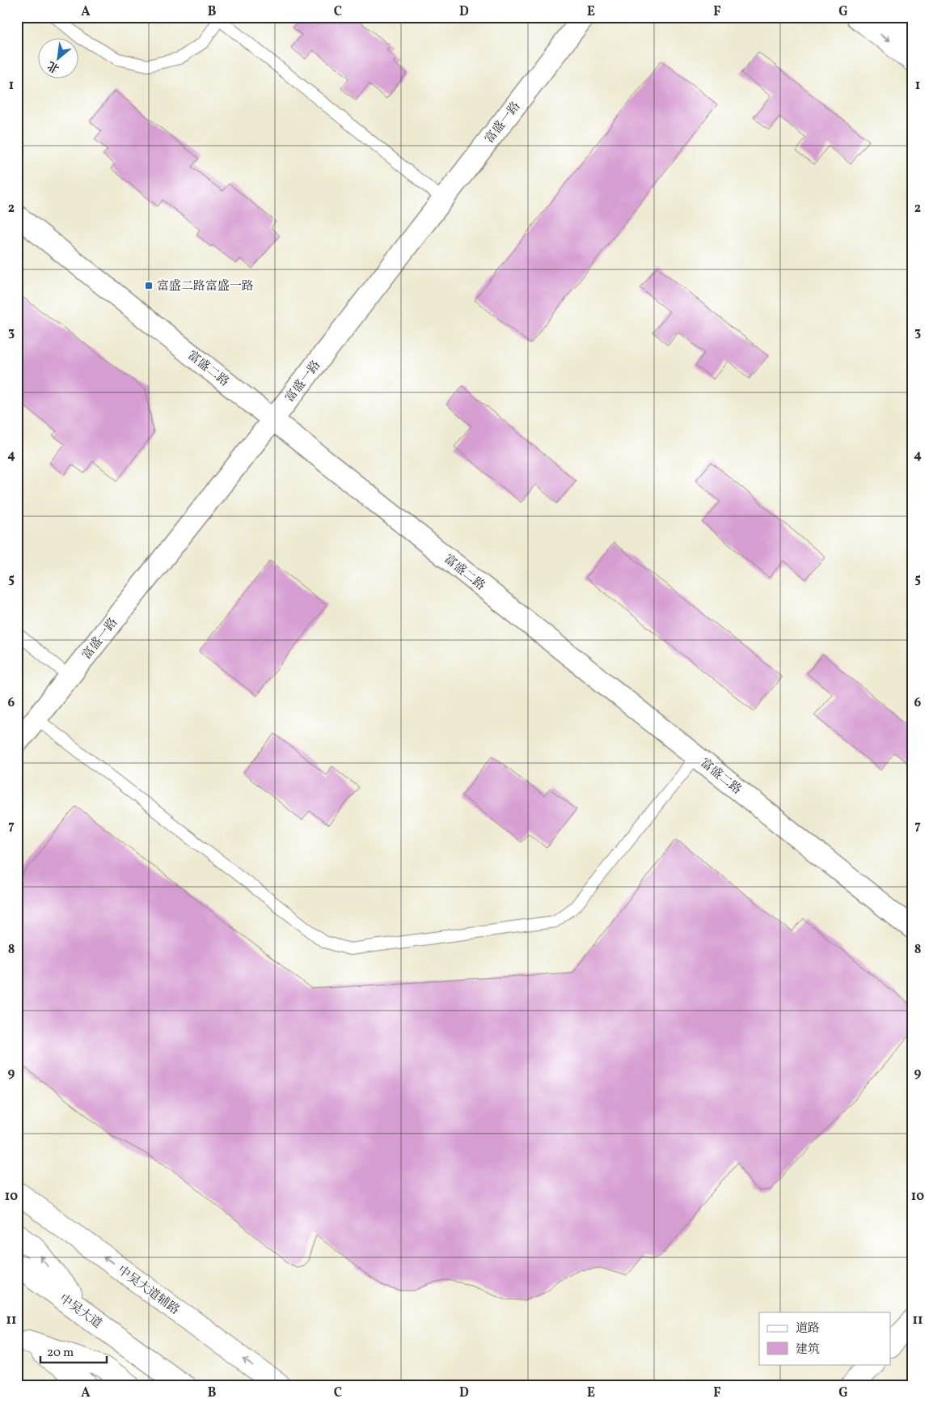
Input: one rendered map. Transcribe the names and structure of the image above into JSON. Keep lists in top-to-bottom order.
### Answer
{
  "streets": {
    "main road": ["中吴大道辅路", "中吴大道"],
    "street": ["富盛一路", "富盛二路"]
  },
  "crossings": [
    ["富盛一路", "富盛二路"]
  ],
  "places": {
    "transit": ["富盛二路富盛一路"]
  },
  "legend": ["道路", "建筑"],
  "scale_bar": "20 m",
  "north": "bottom left",
  "grid": {
    "columns": [
      "A",
      "B",
      "C",
      "D",
      "E",
      "F",
      "G"
    ],
    "rows": [
      "1",
      "2",
      "3",
      "4",
      "5",
      "6",
      "7",
      "8",
      "9",
      "10",
      "11"
    ]
  }
}
